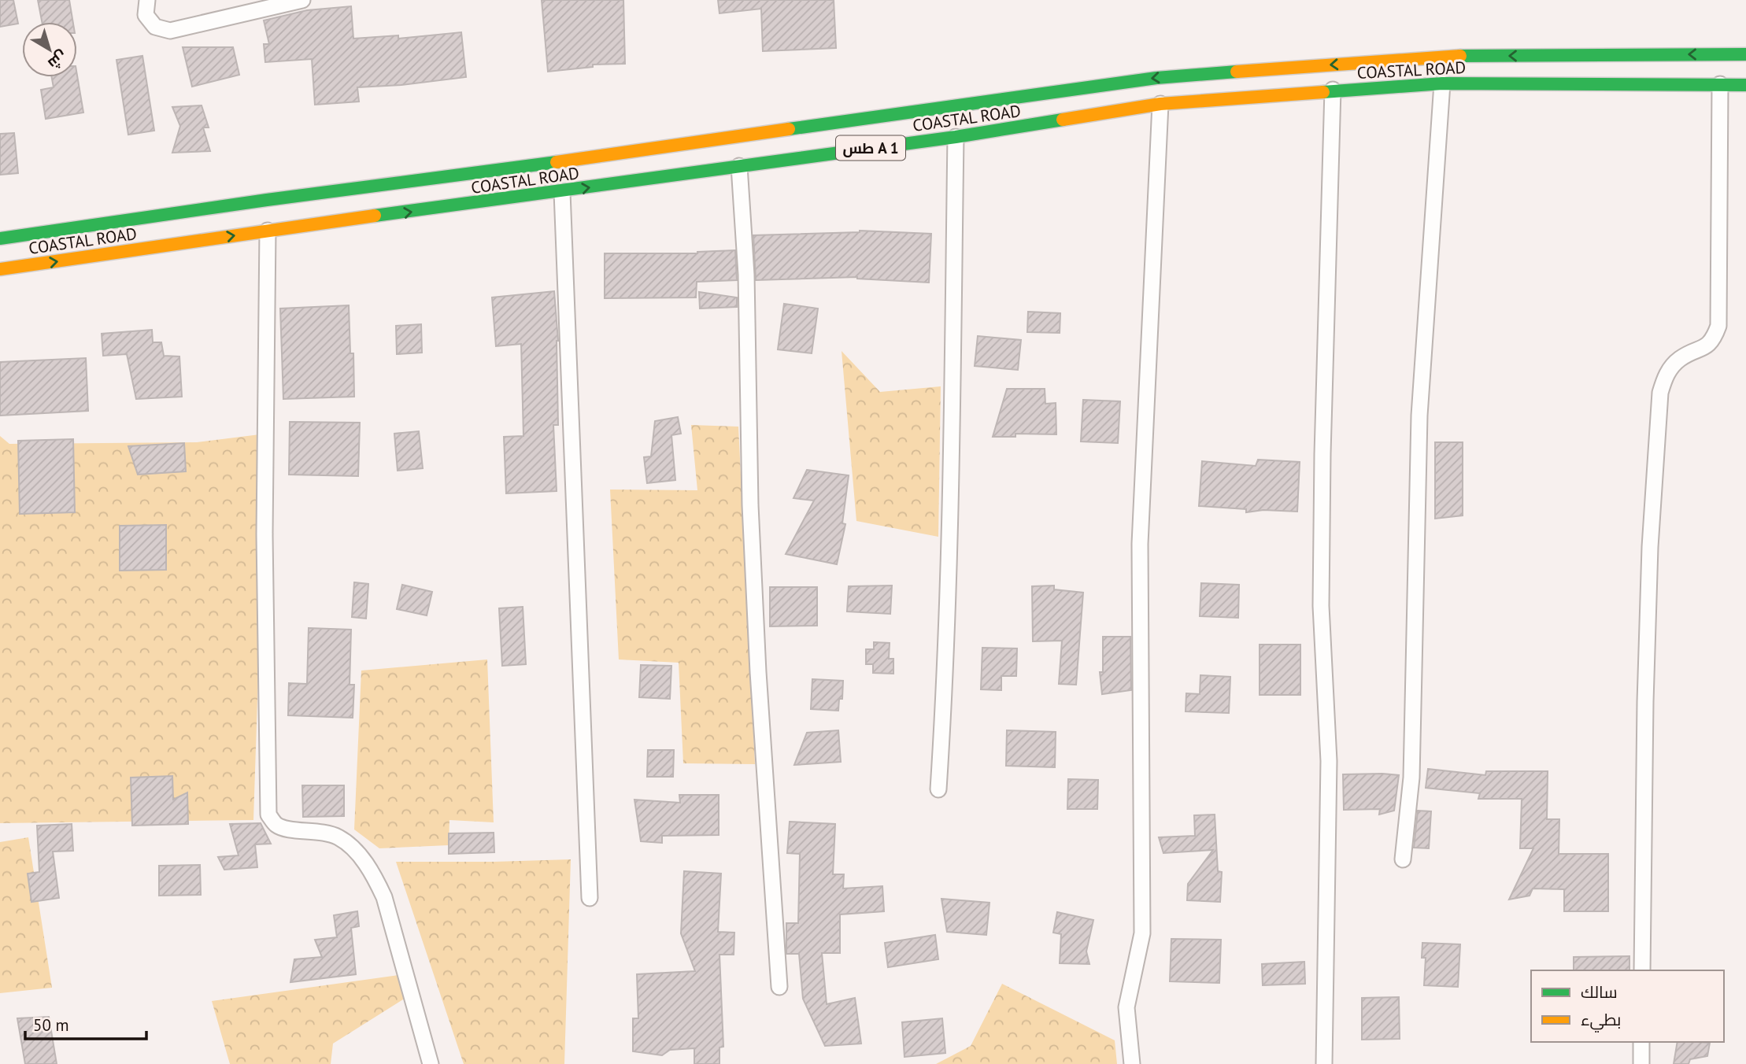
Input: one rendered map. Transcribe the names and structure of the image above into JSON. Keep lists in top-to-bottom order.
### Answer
{
  "streets": {
    "highway": ["COASTAL ROAD", "طس A 1"]
  },
  "legend": ["سالك", "بطيء"],
  "scale_bar": "50 m",
  "north": "bottom right"
}
